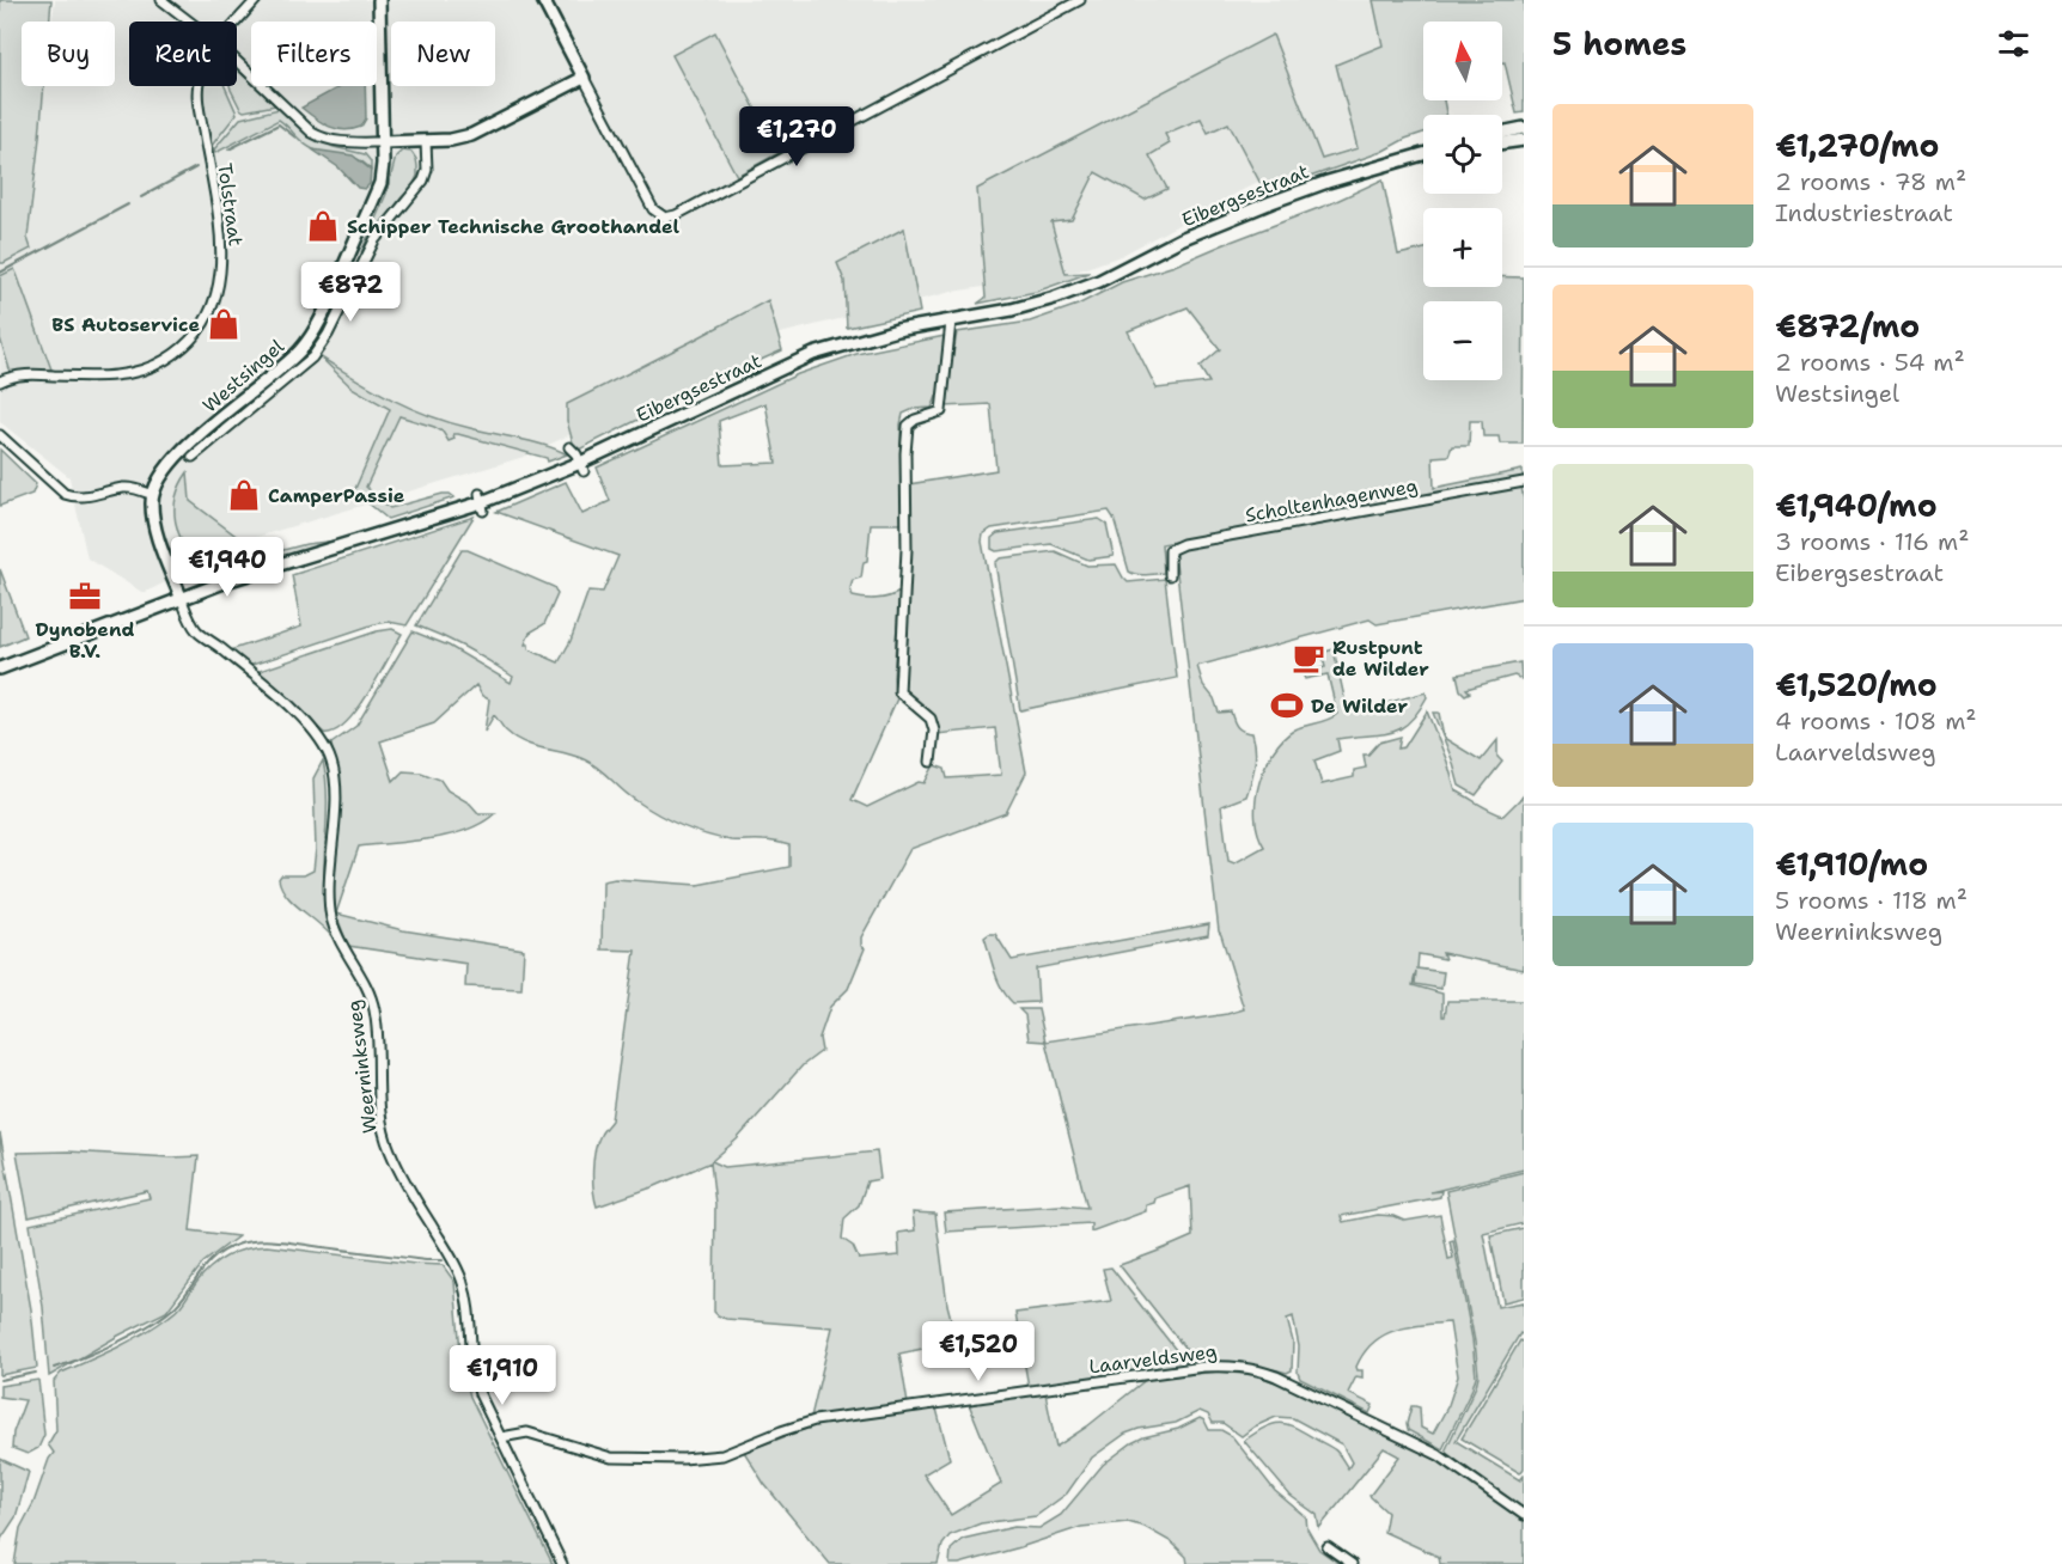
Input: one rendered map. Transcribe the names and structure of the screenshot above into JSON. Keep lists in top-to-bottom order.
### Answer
{
  "streets": {
    "main road": ["Eibergsestraat", "Westsingel"],
    "street": [
      "Tolstraat",
      "Scholtenhagenweg",
      "Weerninksweg",
      "Laarveldsweg"
    ]
  },
  "crossings": [
    ["Eibergsestraat", "Weerninksweg"],
    ["Weerninksweg", "Laarveldsweg"]
  ],
  "places": {
    "shop": ["Schipper Technische Groothandel", "BS Autoservice", "CamperPassie"],
    "office": ["Dynobend B.V."],
    "cafe": ["Rustpunt de Wilder"],
    "sports": ["De Wilder"]
  },
  "north": "top",
  "page": {
    "heading": "5 homes",
    "map_buttons": ["+", "−"],
    "chip": [
      "Buy",
      "Rent",
      "Filters",
      "New"
    ],
    "list": [
      {
        "name": "€1,270/mo",
        "note": "2 rooms · 78 m² · Industriestraat"
      },
      {
        "name": "€872/mo",
        "note": "2 rooms · 54 m² · Westsingel"
      },
      {
        "name": "€1,940/mo",
        "note": "3 rooms · 116 m² · Eibergsestraat"
      },
      {
        "name": "€1,520/mo",
        "note": "4 rooms · 108 m² · Laarveldsweg"
      },
      {
        "name": "€1,910/mo",
        "note": "5 rooms · 118 m² · Weerninksweg"
      }
    ],
    "price": [
      "€1,270",
      "€872",
      "€1,940",
      "€1,520",
      "€1,910"
    ]
  }
}
